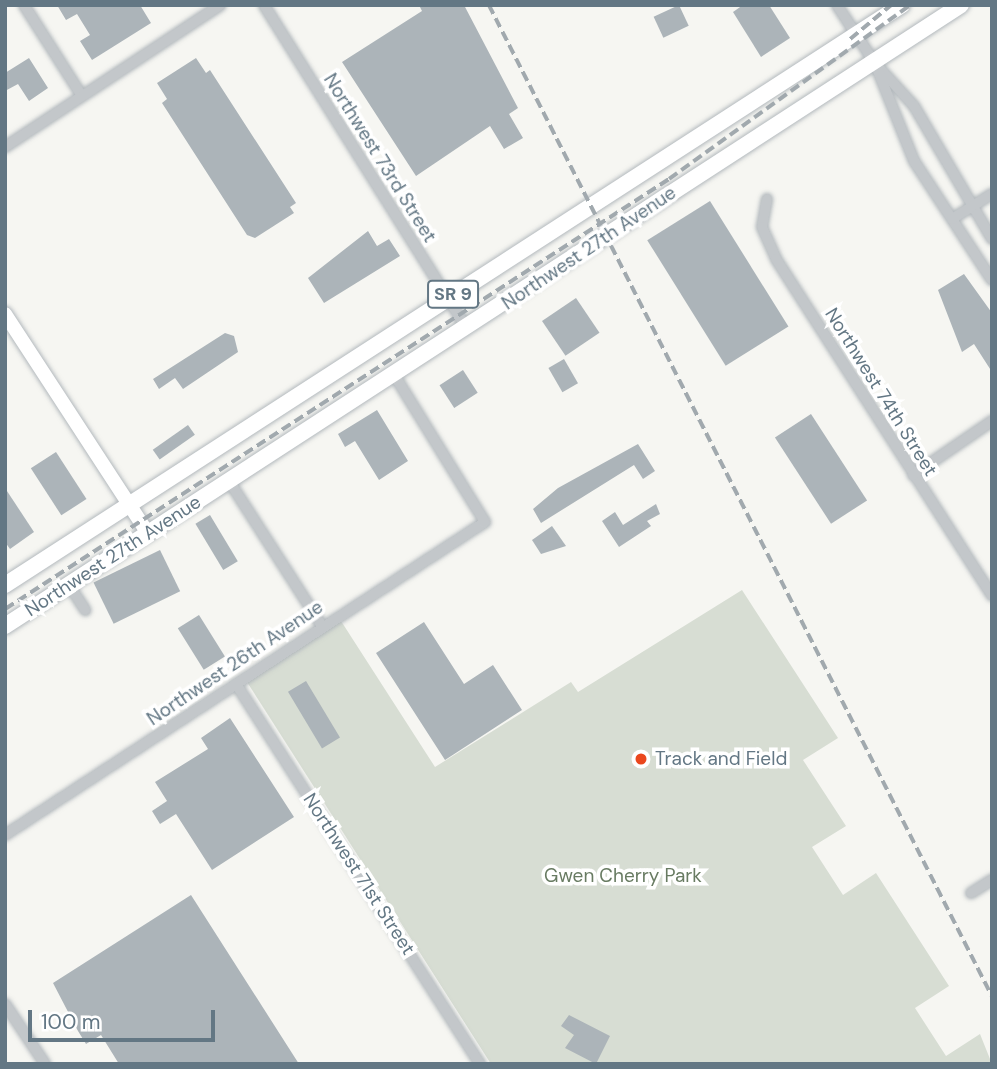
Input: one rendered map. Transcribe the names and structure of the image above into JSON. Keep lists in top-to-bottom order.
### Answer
{
  "streets": {
    "main road": ["Northwest 27th Avenue", "SR 9"],
    "street": [
      "Northwest 73rd Street",
      "Northwest 74th Street",
      "Northwest 26th Avenue",
      "Northwest 71st Street"
    ]
  },
  "crossings": [
    ["Northwest 73rd Street", "Northwest 27th Avenue"],
    ["Northwest 27th Avenue", "Northwest 26th Avenue"],
    ["Northwest 26th Avenue", "Northwest 71st Street"]
  ],
  "parks": ["Gwen Cherry Park"],
  "places": ["Track and Field"],
  "scale_bar": "100 m"
}
